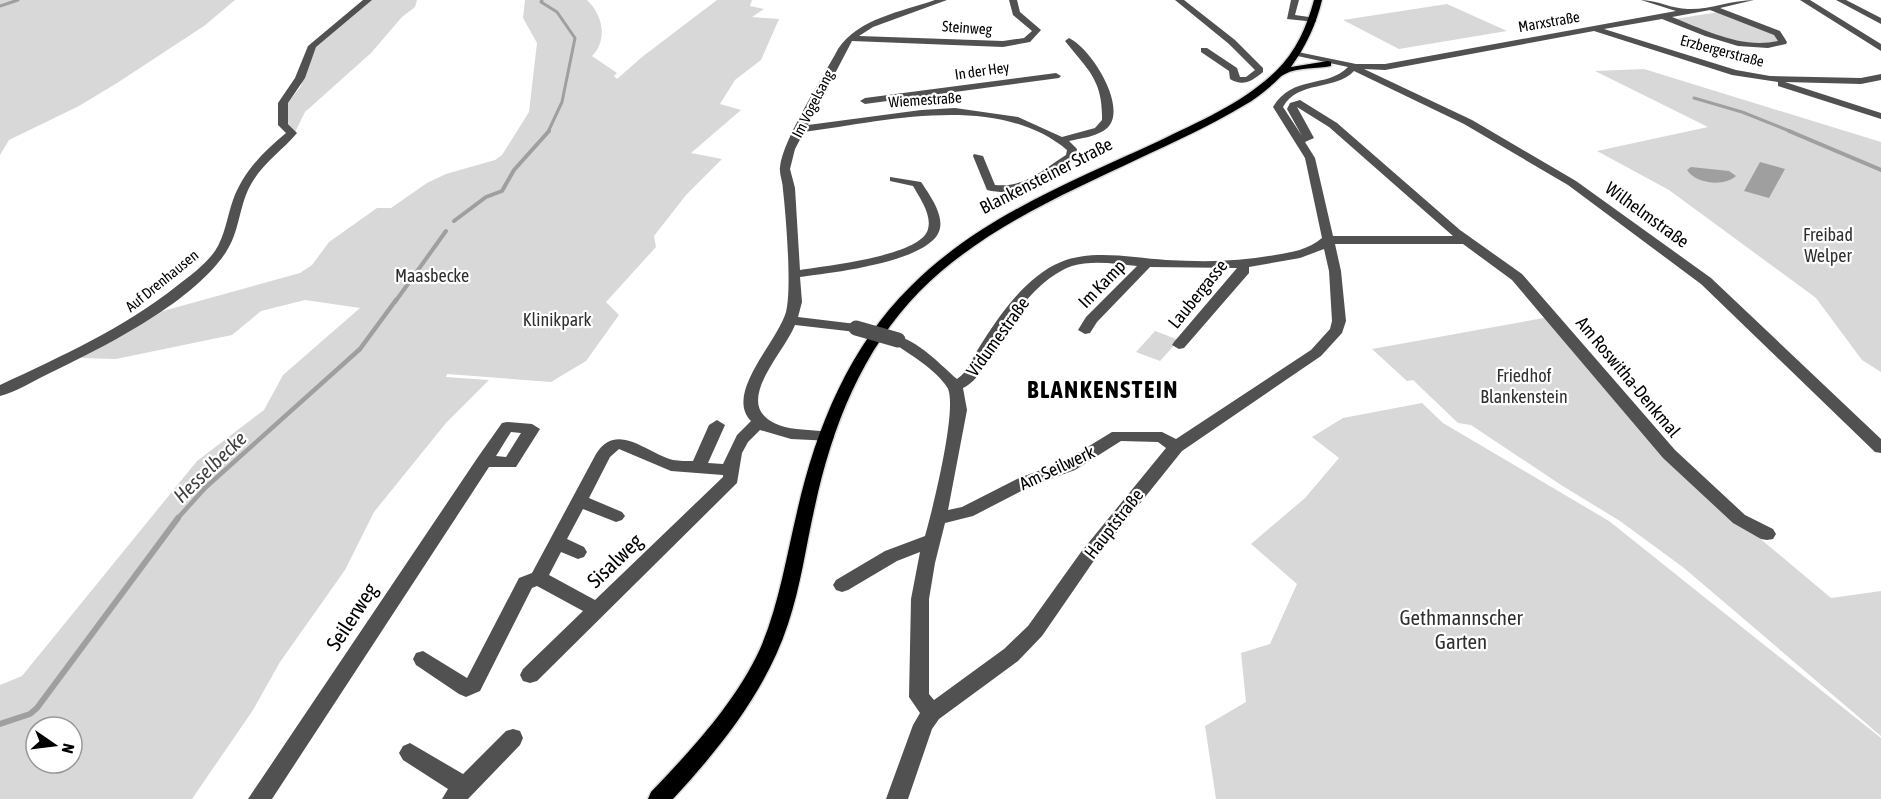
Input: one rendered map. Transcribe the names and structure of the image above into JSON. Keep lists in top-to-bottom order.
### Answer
{
  "streets": {
    "main road": ["Blankensteiner Straße"],
    "street": [
      "Marxstraße",
      "Steinweg",
      "Erzbergerstraße",
      "In der Hey",
      "Wiemestraße",
      "Im Vogelsang",
      "Wilhelmstraße",
      "Auf Drenhausen",
      "Im Kamp",
      "Laubergasse",
      "Vidumestraße",
      "Am Roswitha-Denkmal",
      "Am Seilwerk",
      "Hauptstraße",
      "Sisalweg",
      "Seilerweg"
    ]
  },
  "crossings": [
    ["Marxstraße", "Erzbergerstraße"],
    ["Marxstraße", "Blankensteiner Straße"],
    ["Marxstraße", "Wilhelmstraße"],
    ["Marxstraße", "Hauptstraße"],
    ["Steinweg", "Im Vogelsang"],
    ["Wiemestraße", "Im Vogelsang"],
    ["Wilhelmstraße", "Hauptstraße"],
    ["Im Kamp", "Vidumestraße"],
    ["Laubergasse", "Vidumestraße"],
    ["Vidumestraße", "Am Seilwerk"],
    ["Vidumestraße", "Hauptstraße"],
    ["Am Roswitha-Denkmal", "Hauptstraße"],
    ["Am Seilwerk", "Hauptstraße"]
  ],
  "districts": ["BLANKENSTEIN"],
  "water": ["Hesselbecke"],
  "parks": [
    "Freibad Welper",
    "Maasbecke",
    "Klinikpark",
    "Friedhof Blankenstein",
    "Gethmannscher Garten"
  ],
  "north": "right"
}
